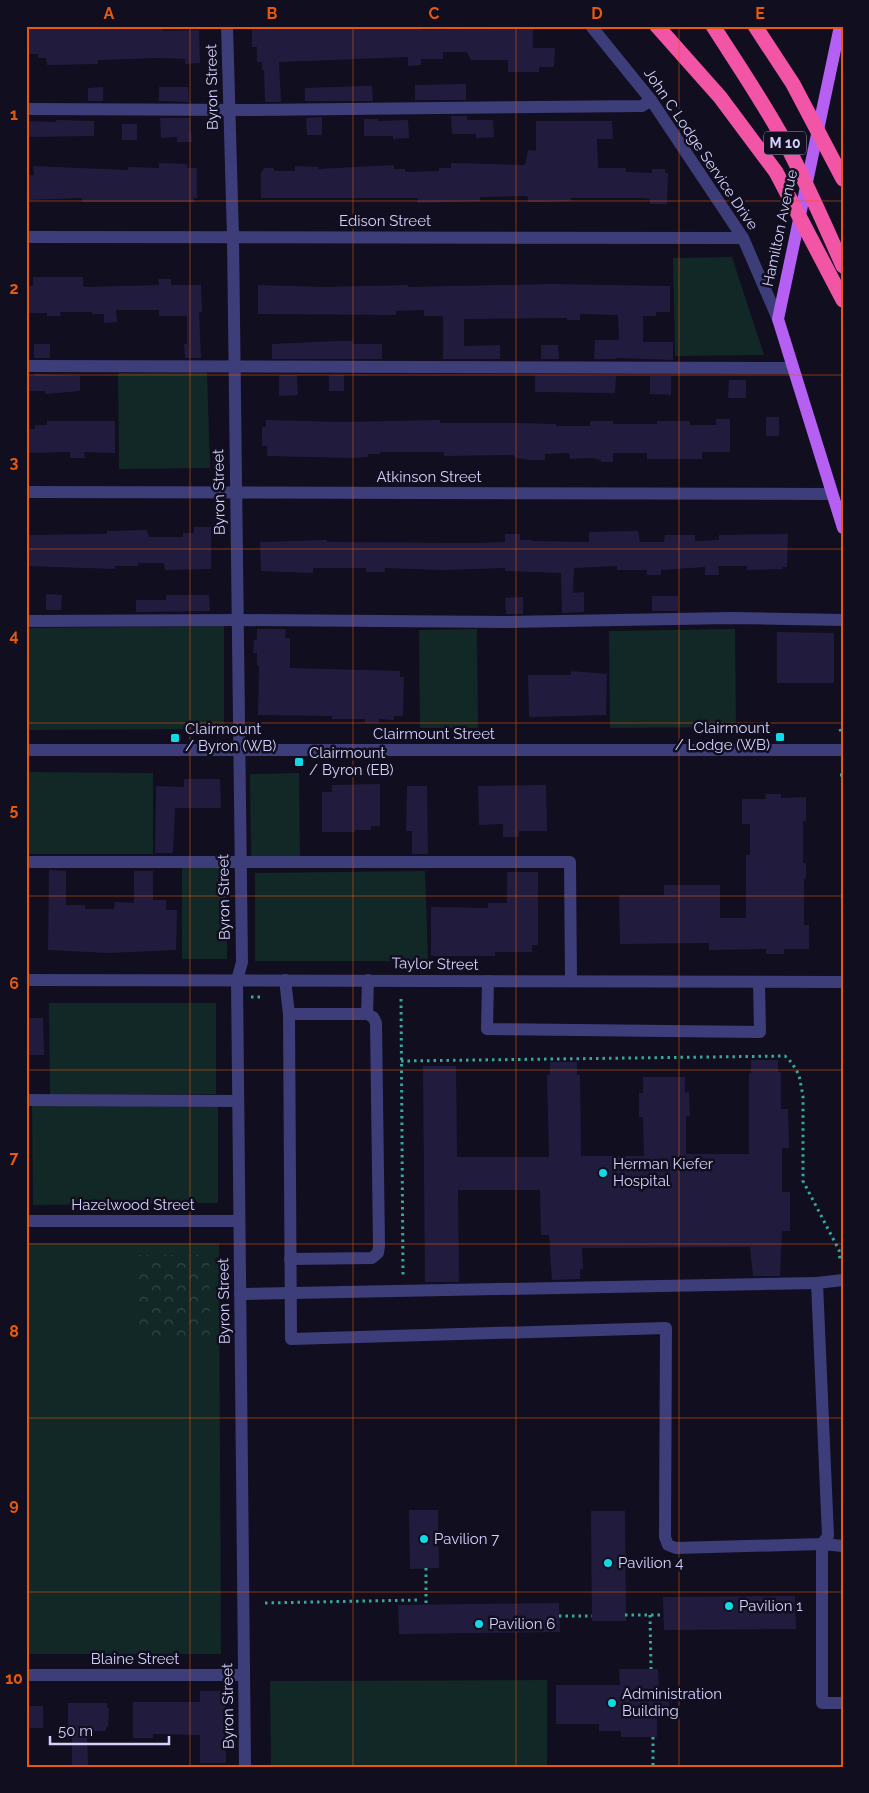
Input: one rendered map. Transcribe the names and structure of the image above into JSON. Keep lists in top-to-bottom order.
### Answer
{
  "streets": {
    "highway": ["M 10"],
    "main road": ["John C Lodge Service Drive", "Hamilton Avenue"],
    "street": [
      "Byron Street",
      "Edison Street",
      "Atkinson Street",
      "Clairmount Street",
      "Taylor Street",
      "Hazelwood Street",
      "Blaine Street"
    ]
  },
  "crossings": [
    ["Byron Street", "Edison Street"],
    ["Byron Street", "Atkinson Street"],
    ["Byron Street", "Clairmount Street"],
    ["Byron Street", "Taylor Street"],
    ["Byron Street", "Hazelwood Street"],
    ["Byron Street", "Blaine Street"],
    ["John C Lodge Service Drive", "Edison Street"],
    ["John C Lodge Service Drive", "Hamilton Avenue"],
    ["John C Lodge Service Drive", "Atkinson Street"]
  ],
  "places": {
    "transit": ["Clairmount / Lodge (WB)", "Clairmount / Byron (WB)", "Clairmount / Byron (EB)"],
    "other": [
      "Herman Kiefer Hospital",
      "Pavilion 7",
      "Pavilion 4",
      "Pavilion 1",
      "Pavilion 6",
      "Administration Building"
    ]
  },
  "scale_bar": "50 m",
  "grid": {
    "columns": [
      "A",
      "B",
      "C",
      "D",
      "E"
    ],
    "rows": [
      "1",
      "2",
      "3",
      "4",
      "5",
      "6",
      "7",
      "8",
      "9",
      "10"
    ]
  }
}
